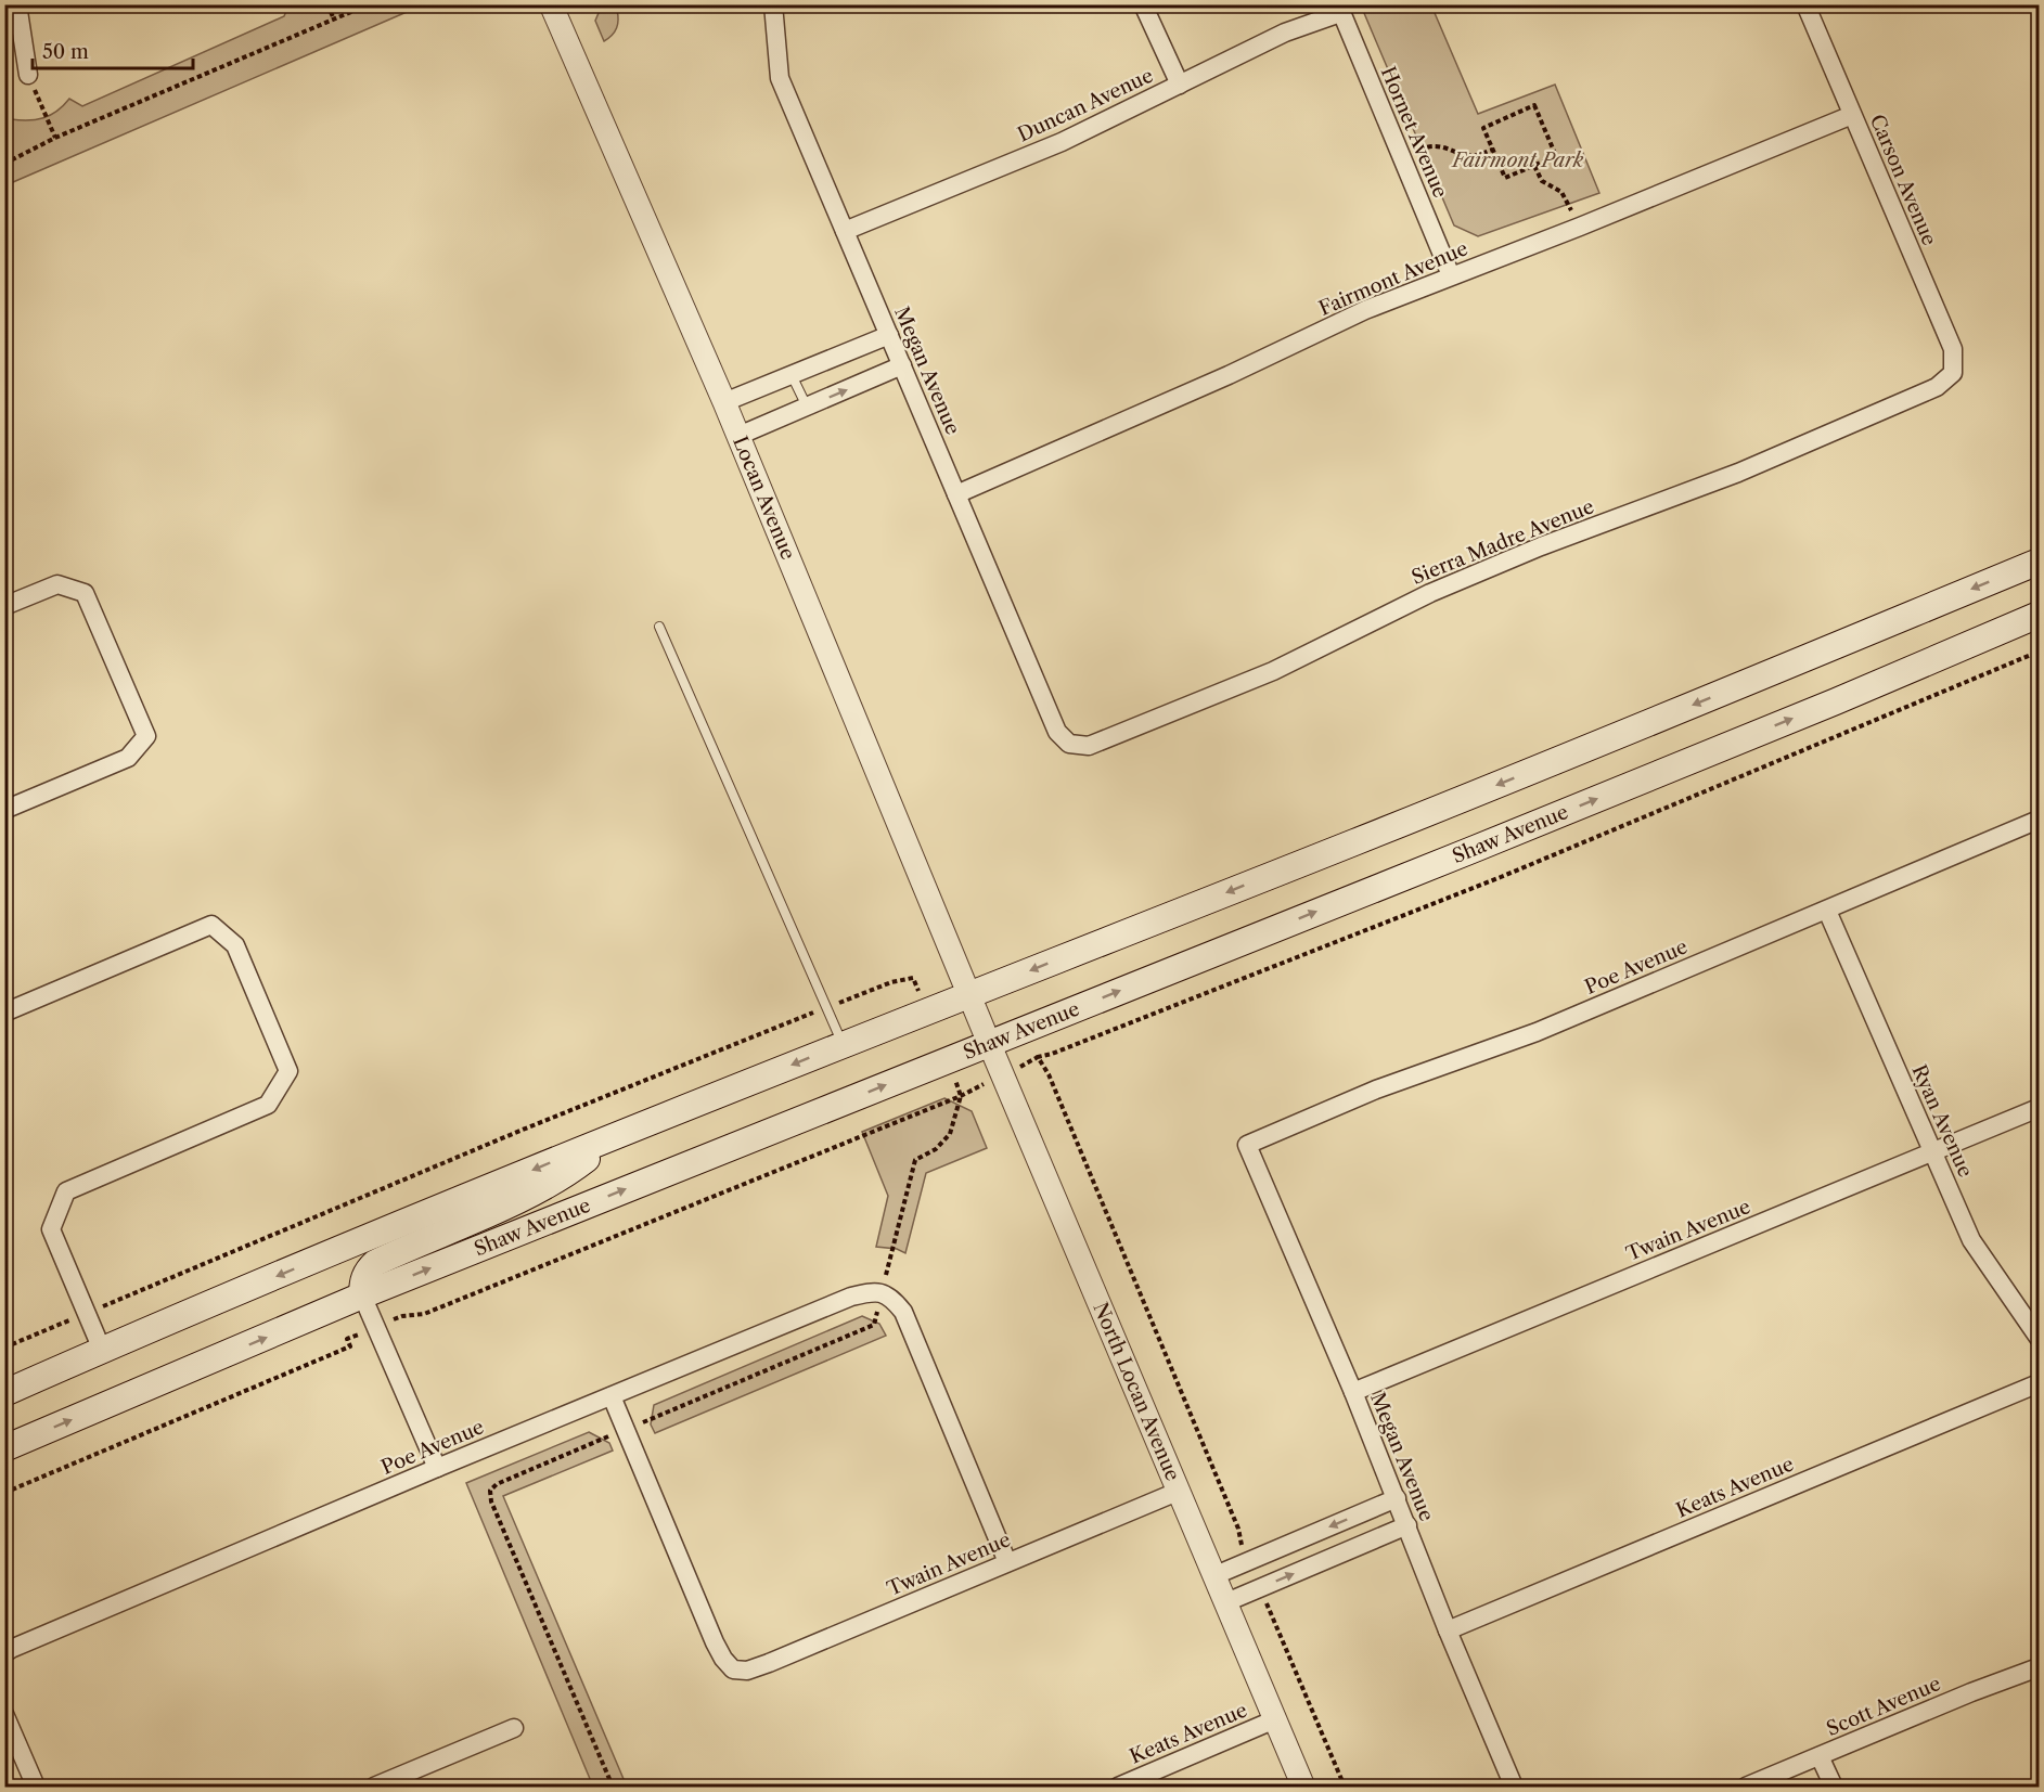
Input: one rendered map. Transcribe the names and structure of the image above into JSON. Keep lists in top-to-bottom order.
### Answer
{
  "streets": {
    "main road": ["Shaw Avenue"],
    "street": [
      "Duncan Avenue",
      "Hornet Avenue",
      "Carson Avenue",
      "Fairmont Avenue",
      "Megan Avenue",
      "Locan Avenue",
      "Sierra Madre Avenue",
      "Poe Avenue",
      "Ryan Avenue",
      "Twain Avenue",
      "North Locan Avenue",
      "Keats Avenue",
      "Scott Avenue"
    ]
  },
  "crossings": [
    ["Duncan Avenue", "Hornet Avenue"],
    ["Duncan Avenue", "Megan Avenue"],
    ["Hornet Avenue", "Fairmont Avenue"],
    ["Carson Avenue", "Fairmont Avenue"],
    ["Carson Avenue", "Sierra Madre Avenue"],
    ["Fairmont Avenue", "Megan Avenue"],
    ["Megan Avenue", "Sierra Madre Avenue"],
    ["Megan Avenue", "Poe Avenue"],
    ["Megan Avenue", "Twain Avenue"],
    ["Megan Avenue", "Keats Avenue"],
    ["Locan Avenue", "North Locan Avenue"],
    ["Shaw Avenue", "North Locan Avenue"],
    ["Poe Avenue", "Ryan Avenue"],
    ["Ryan Avenue", "Twain Avenue"],
    ["Twain Avenue", "North Locan Avenue"],
    ["North Locan Avenue", "Keats Avenue"]
  ],
  "parks": ["Fairmont Park"],
  "scale_bar": "50 m"
}
